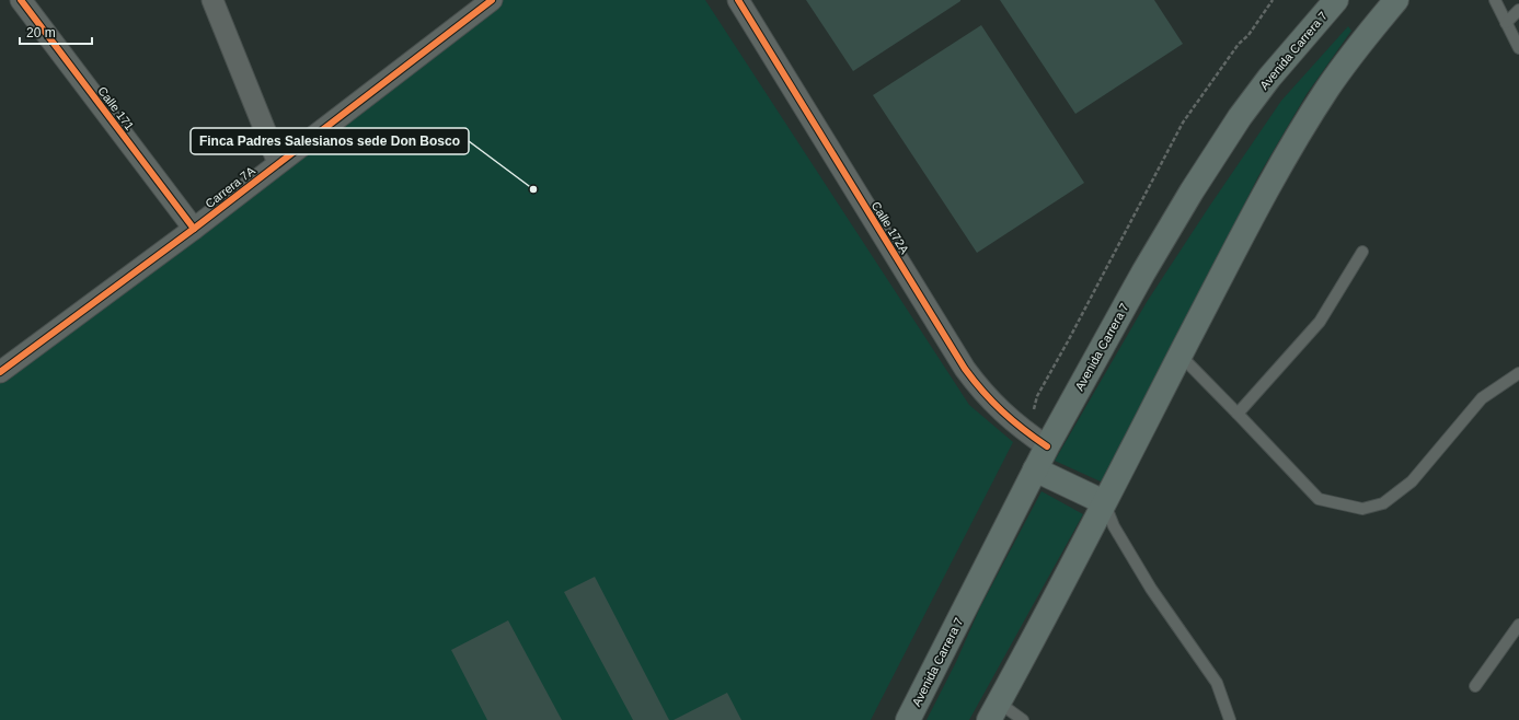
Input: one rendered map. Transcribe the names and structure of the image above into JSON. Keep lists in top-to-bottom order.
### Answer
{
  "streets": {
    "main road": ["Avenida Carrera 7"],
    "street": ["Calle 171", "Carrera 7A", "Calle 172A"]
  },
  "crossings": [
    ["Avenida Carrera 7", "Calle 172A"],
    ["Calle 171", "Carrera 7A"]
  ],
  "places": ["Finca Padres Salesianos sede Don Bosco"],
  "scale_bar": "20 m"
}
